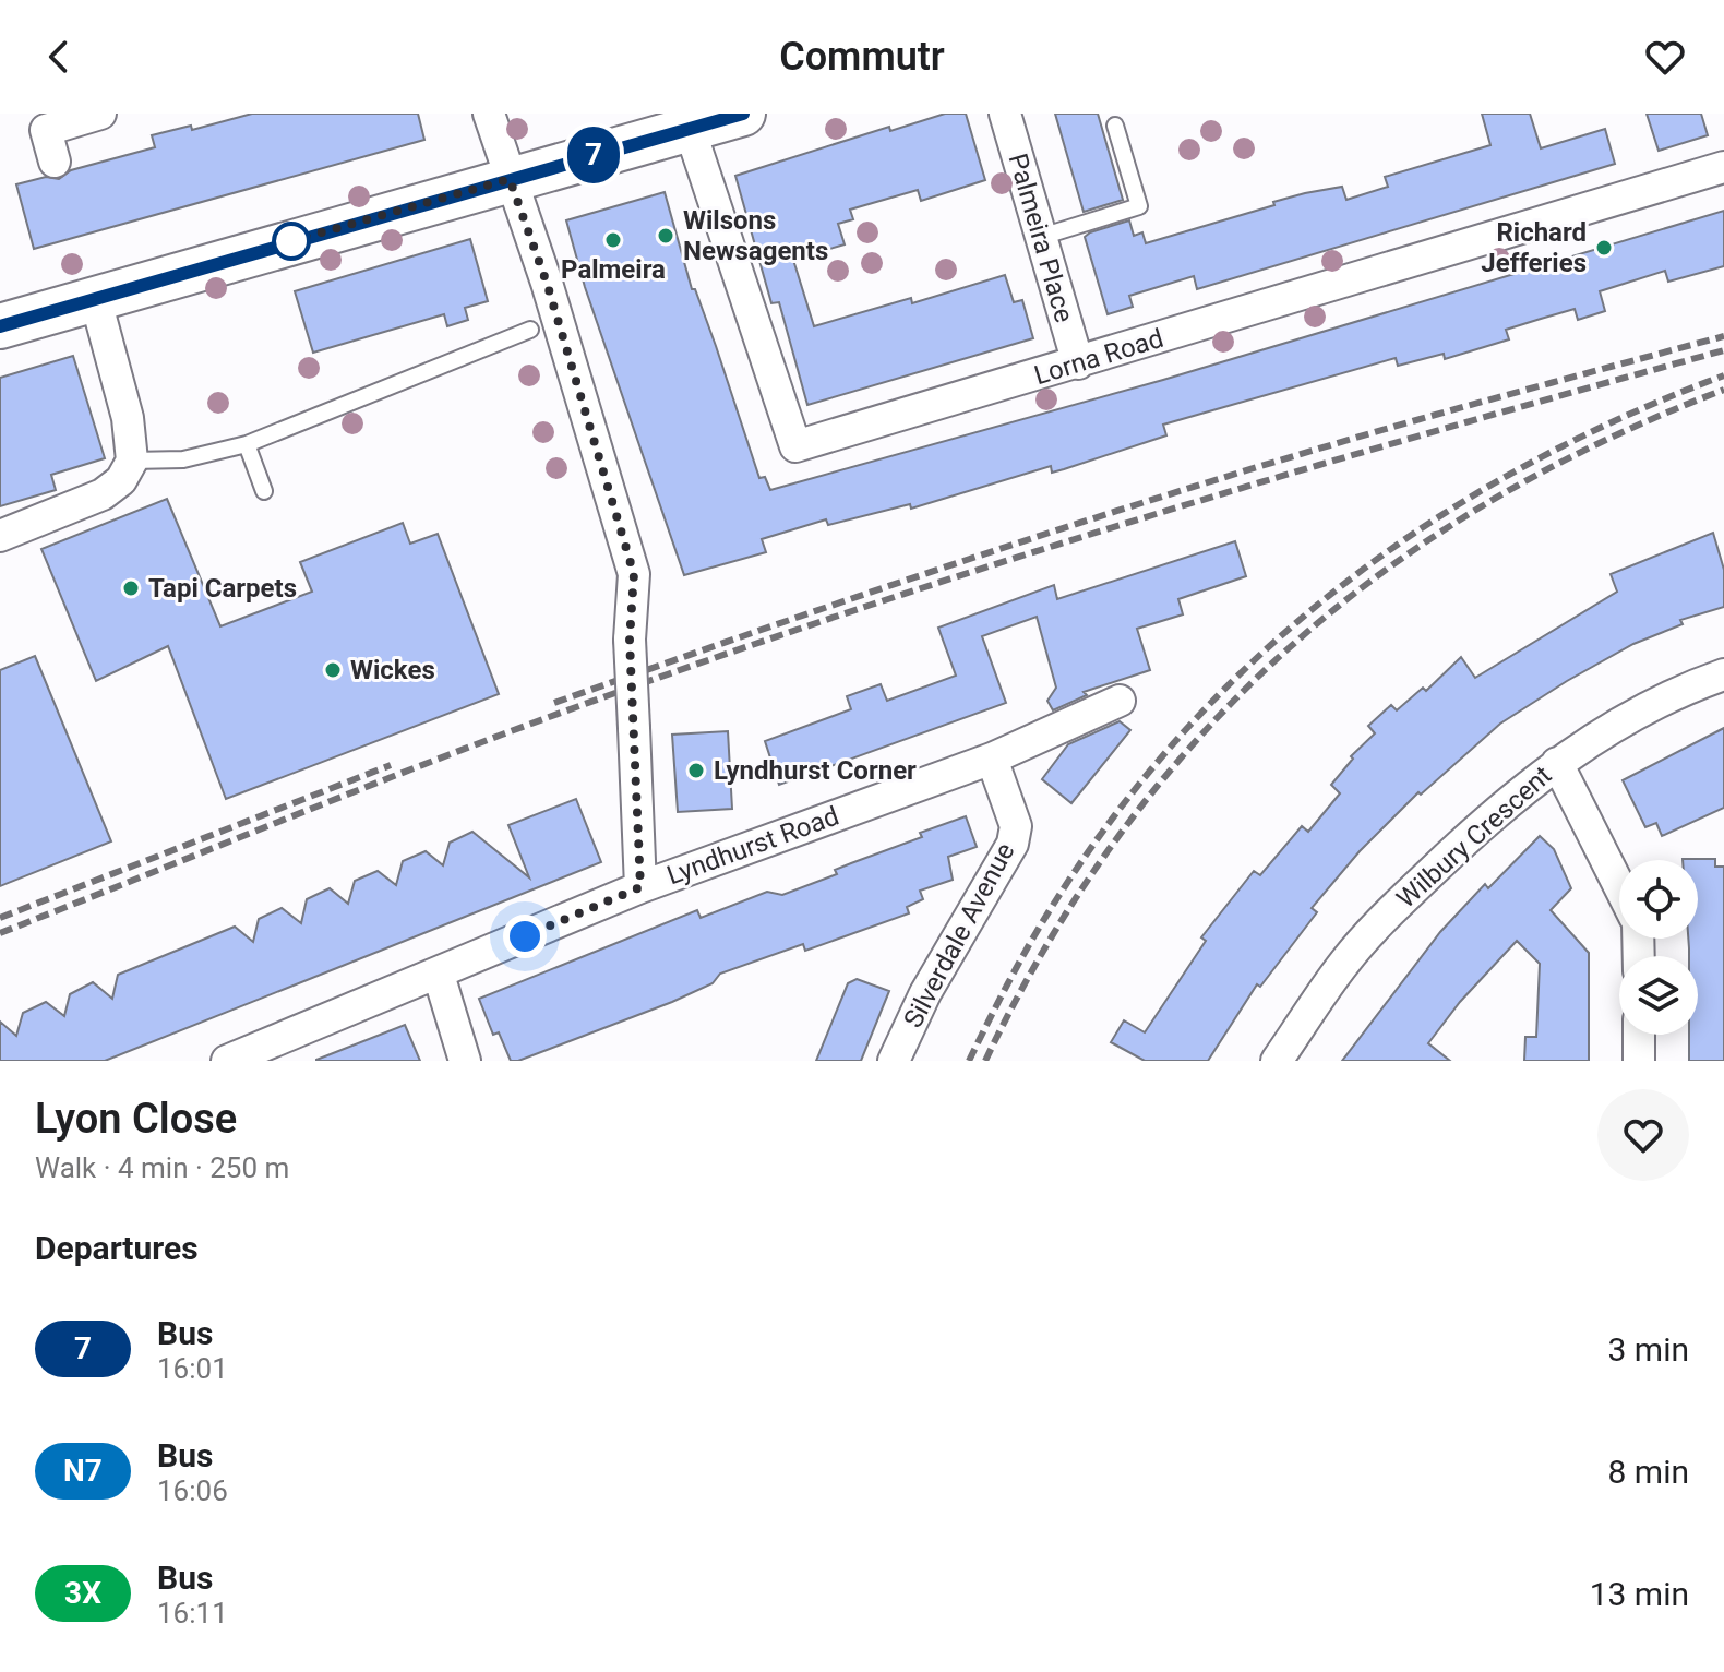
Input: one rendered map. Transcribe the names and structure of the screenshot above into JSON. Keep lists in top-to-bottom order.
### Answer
{
  "streets": {
    "street": [
      "Palmeira Place",
      "Lorna Road",
      "Wilbury Crescent",
      "Lyndhurst Road",
      "Silverdale Avenue"
    ]
  },
  "crossings": [
    ["Palmeira Place", "Lorna Road"],
    ["Lyndhurst Road", "Silverdale Avenue"]
  ],
  "places": [
    "Wilsons Newsagents",
    "Palmeira",
    "Richard Jefferies",
    "Tapi Carpets",
    "Wickes",
    "Lyndhurst Corner"
  ],
  "lines": ["bus line 7"],
  "page": {
    "header": "Commutr",
    "on_map": "7",
    "heading": [
      ["Lyon Close", "Walk · 4 min · 250 m"],
      "Departures"
    ],
    "list": [
      {
        "mark": "7",
        "name": "Bus",
        "note": "16:01",
        "value": "3 min"
      },
      {
        "mark": "N7",
        "name": "Bus",
        "note": "16:06",
        "value": "8 min"
      },
      {
        "mark": "3X",
        "name": "Bus",
        "note": "16:11",
        "value": "13 min"
      }
    ]
  }
}
